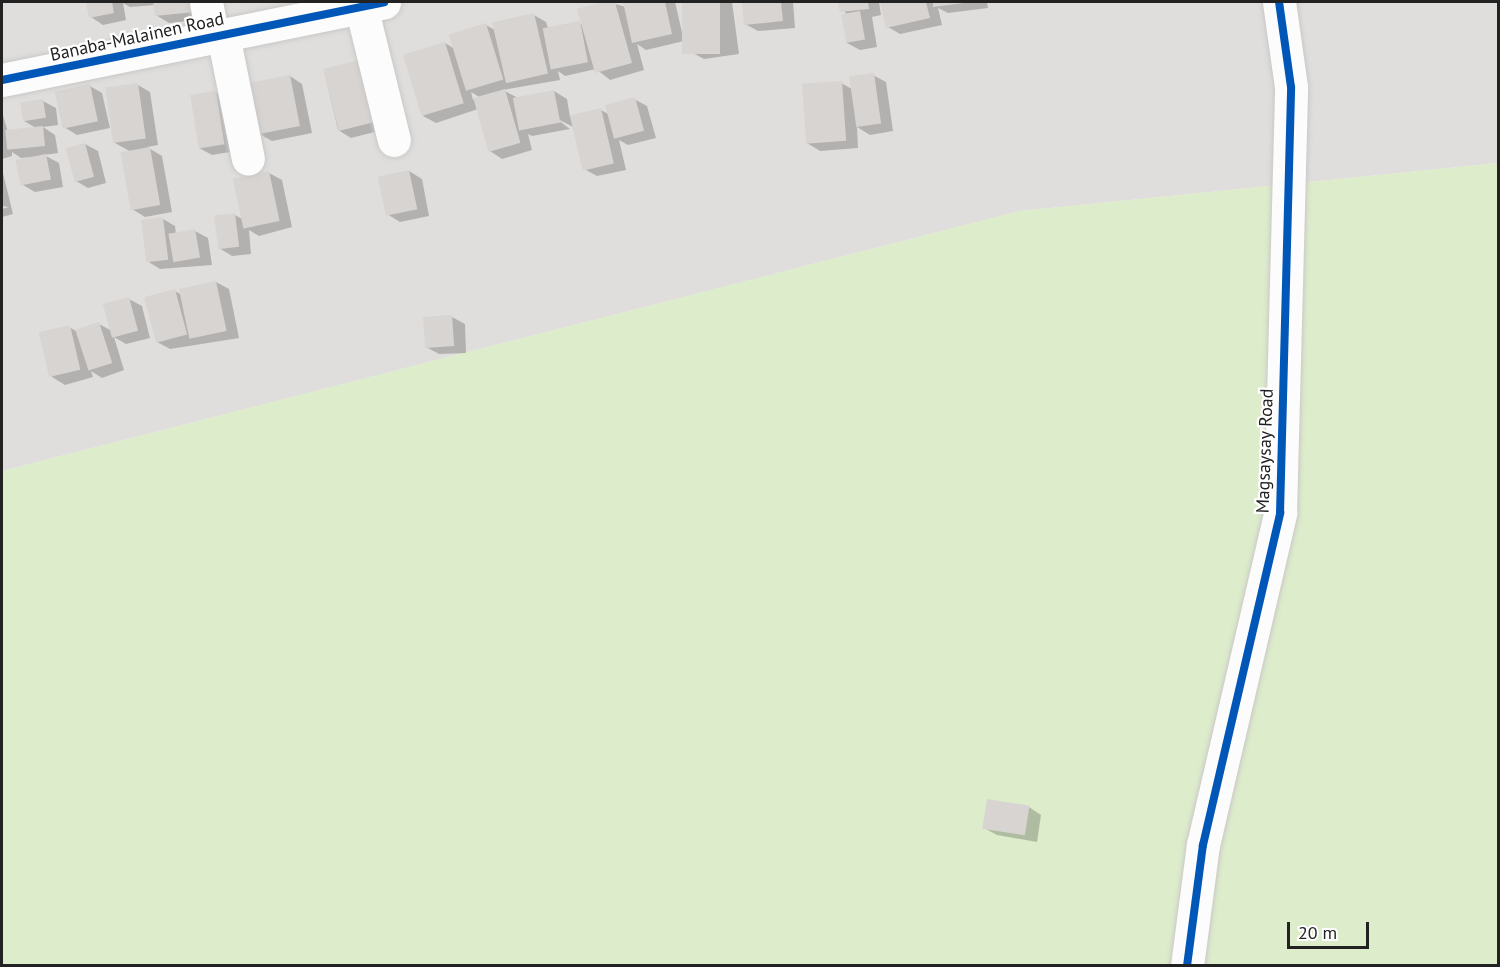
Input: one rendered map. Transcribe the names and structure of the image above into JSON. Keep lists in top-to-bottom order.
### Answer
{
  "streets": {
    "street": ["Banaba-Malainen Road", "Magsaysay Road"]
  },
  "scale_bar": "20 m"
}
